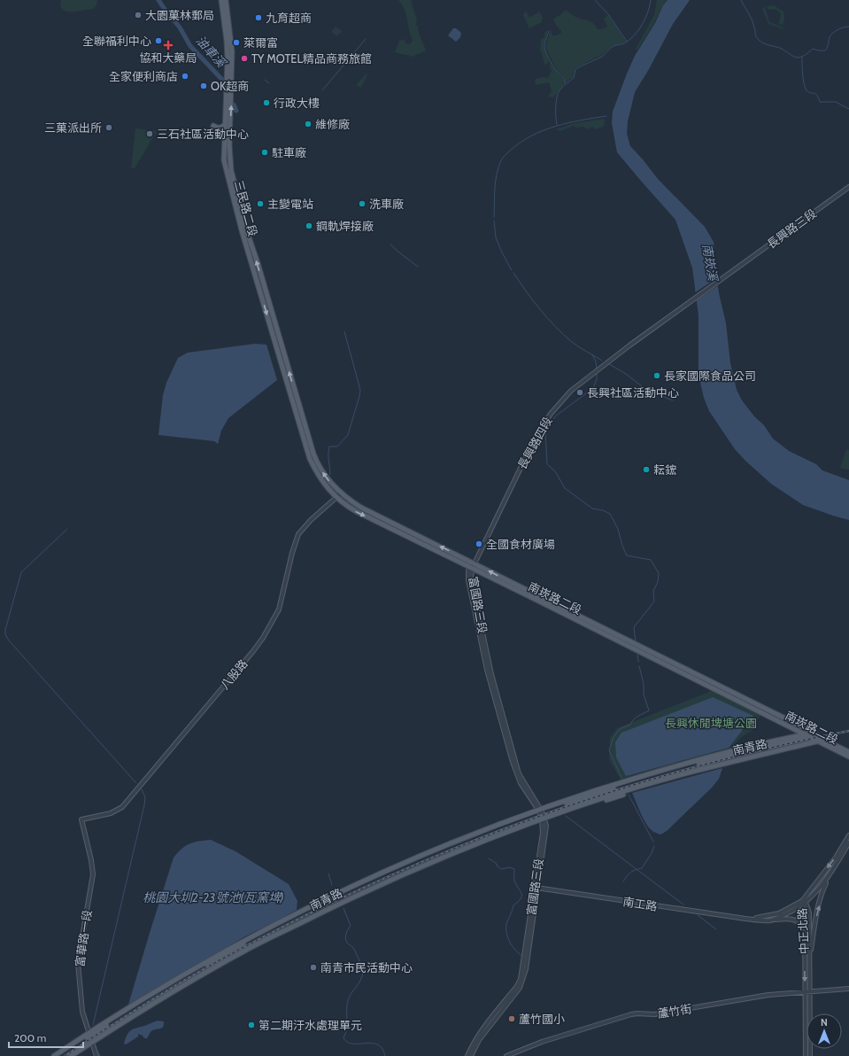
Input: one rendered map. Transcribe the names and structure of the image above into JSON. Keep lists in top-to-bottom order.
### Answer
{
  "streets": {
    "main road": ["三民路二段", "南崁路二段", "南青路"],
    "street": [
      "長興路三段",
      "長興路四段",
      "富國路三段",
      "八股路",
      "南工路",
      "中正北路",
      "富華路一段",
      "蘆竹街"
    ]
  },
  "crossings": [
    ["三民路二段", "南崁路二段"],
    ["長興路三段", "長興路四段"],
    ["長興路四段", "南崁路二段"],
    ["長興路四段", "富國路三段"],
    ["南崁路二段", "富國路三段"],
    ["南崁路二段", "八股路"],
    ["南崁路二段", "南青路"],
    ["富國路三段", "南青路"],
    ["富國路三段", "南工路"],
    ["八股路", "富華路一段"],
    ["南青路", "富華路一段"],
    ["南工路", "中正北路"],
    ["中正北路", "蘆竹街"]
  ],
  "water": ["油車溪", "南崁溪", "桃園大圳2-23號池(瓦窯埤)"],
  "parks": ["長興休閒埤塘公園"],
  "places": {
    "other": [
      "大園菓林郵局",
      "九育超商",
      "全聯福利中心",
      "萊爾富",
      "TY MOTEL精品商務旅館",
      "全家便利商店",
      "OK超商",
      "行政大樓",
      "維修廠",
      "三菓派出所",
      "三石社區活動中心",
      "駐車廠",
      "主變電站",
      "洗車廠",
      "鋼軌焊接廠",
      "長家國際食品公司",
      "長興社區活動中心",
      "耘鋐",
      "全國食材廣場",
      "南青市民活動中心",
      "蘆竹國小",
      "第二期汙水處理單元"
    ],
    "health": ["協和大藥局"]
  },
  "scale_bar": "200 m",
  "north": "top"
}
